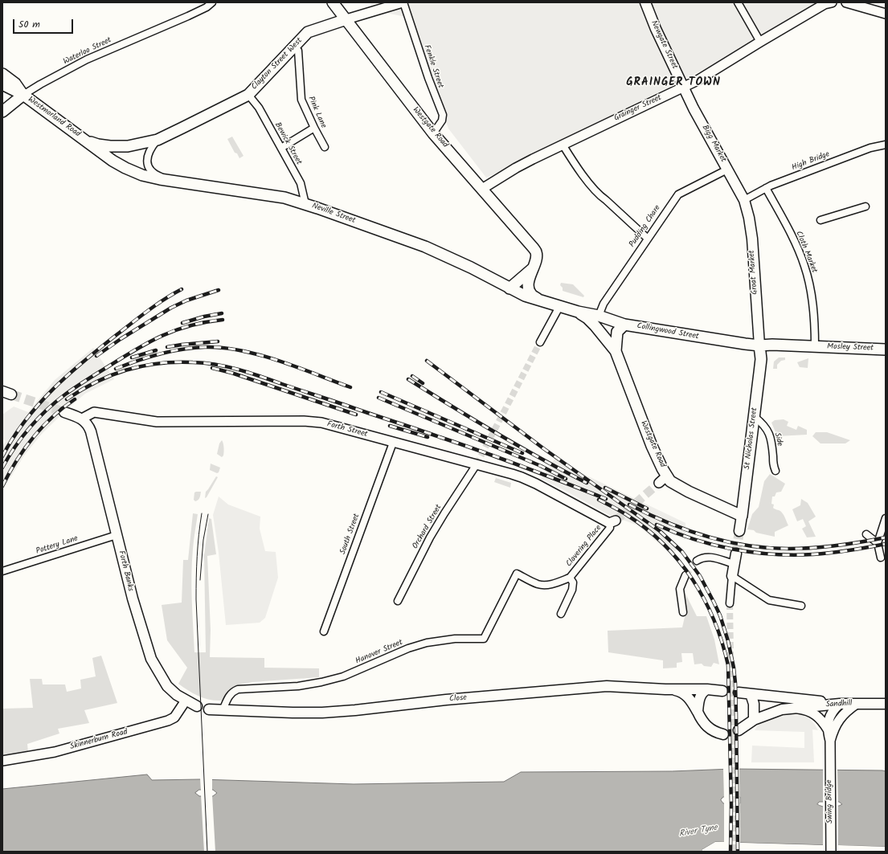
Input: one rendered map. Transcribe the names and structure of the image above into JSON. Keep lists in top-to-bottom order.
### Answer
{
  "streets": {
    "main road": [
      "Newgate Street",
      "Clayton Street West",
      "Westmorland Road",
      "Westgate Road",
      "Bigg Market",
      "Neville Street",
      "Groat Market",
      "Collingwood Street",
      "Mosley Street",
      "St Nicholas Street",
      "Forth Banks",
      "Close",
      "Sandhill"
    ],
    "street": [
      "Waterloo Street",
      "Fenkle Street",
      "Grainger Street",
      "Pink Lane",
      "Bewick Street",
      "High Bridge",
      "Pudding Chare",
      "Cloth Market",
      "Forth Street",
      "Side",
      "Orchard Street",
      "South Street",
      "Pottery Lane",
      "Clavering Place",
      "Hanover Street",
      "Skinnerburn Road",
      "Swing Bridge"
    ]
  },
  "crossings": [
    ["Newgate Street", "Grainger Street"],
    ["Newgate Street", "Bigg Market"],
    ["Waterloo Street", "Westmorland Road"],
    ["Clayton Street West", "Pink Lane"],
    ["Clayton Street West", "Westmorland Road"],
    ["Clayton Street West", "Westgate Road"],
    ["Clayton Street West", "Bewick Street"],
    ["Clayton Street West", "Neville Street"],
    ["Fenkle Street", "Westgate Road"],
    ["Grainger Street", "Westgate Road"],
    ["Grainger Street", "Bigg Market"],
    ["Westmorland Road", "Neville Street"],
    ["Westgate Road", "Neville Street"],
    ["Westgate Road", "Collingwood Street"],
    ["Westgate Road", "St Nicholas Street"],
    ["Bewick Street", "Neville Street"],
    ["Bigg Market", "High Bridge"],
    ["Bigg Market", "Pudding Chare"],
    ["Bigg Market", "Groat Market"],
    ["High Bridge", "Cloth Market"],
    ["High Bridge", "Groat Market"],
    ["Neville Street", "Collingwood Street"],
    ["Pudding Chare", "Collingwood Street"],
    ["Cloth Market", "Collingwood Street"],
    ["Cloth Market", "Mosley Street"],
    ["Groat Market", "Collingwood Street"],
    ["Groat Market", "St Nicholas Street"],
    ["Collingwood Street", "Mosley Street"],
    ["Collingwood Street", "St Nicholas Street"],
    ["Forth Street", "Orchard Street"],
    ["Forth Street", "South Street"],
    ["Forth Street", "Clavering Place"],
    ["Forth Street", "Forth Banks"],
    ["St Nicholas Street", "Side"],
    ["Pottery Lane", "Forth Banks"],
    ["Clavering Place", "Hanover Street"],
    ["Forth Banks", "Skinnerburn Road"],
    ["Hanover Street", "Close"]
  ],
  "districts": ["GRAINGER TOWN"],
  "water": ["River Tyne"],
  "scale_bar": "50 m"
}
